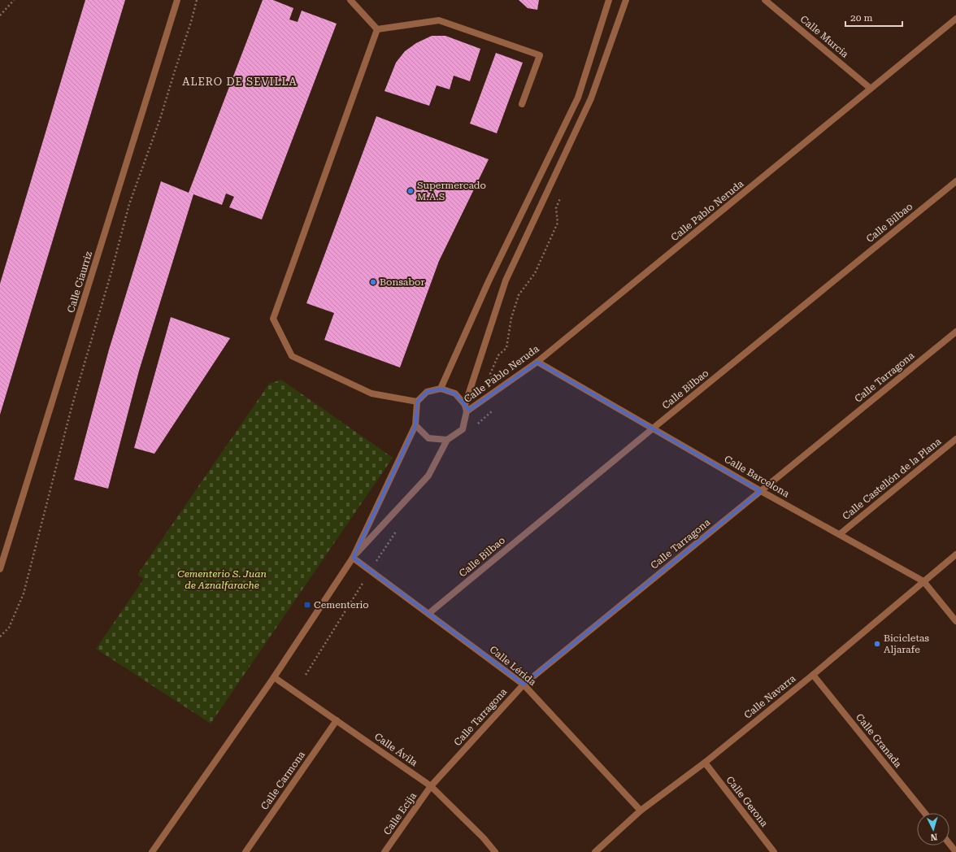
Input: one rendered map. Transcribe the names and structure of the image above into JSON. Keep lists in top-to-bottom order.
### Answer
{
  "streets": {
    "street": [
      "Calle Murcia",
      "Calle Pablo Neruda",
      "Calle Bilbao",
      "Calle Ciaurriz",
      "Calle Tarragona",
      "Calle Barcelona",
      "Calle Castellón de la Plana",
      "Calle Lérida",
      "Calle Navarra",
      "Calle Granada",
      "Calle Ávila",
      "Calle Carmona",
      "Calle Gerona",
      "Calle Ecija"
    ]
  },
  "crossings": [
    ["Calle Murcia", "Calle Pablo Neruda"],
    ["Calle Pablo Neruda", "Calle Barcelona"],
    ["Calle Bilbao", "Calle Barcelona"],
    ["Calle Bilbao", "Calle Lérida"],
    ["Calle Tarragona", "Calle Barcelona"],
    ["Calle Tarragona", "Calle Lérida"],
    ["Calle Tarragona", "Calle Ávila"],
    ["Calle Tarragona", "Calle Ecija"],
    ["Calle Barcelona", "Calle Castellón de la Plana"],
    ["Calle Barcelona", "Calle Navarra"],
    ["Calle Lérida", "Calle Navarra"],
    ["Calle Navarra", "Calle Granada"],
    ["Calle Navarra", "Calle Gerona"],
    ["Calle Ávila", "Calle Carmona"],
    ["Calle Ávila", "Calle Ecija"]
  ],
  "districts": ["ALERO DE SEVILLA"],
  "parks": ["Cementerio S. Juan de Aznalfarache"],
  "places": {
    "other": ["Supermercado M.A.S", "Bonsabor", "Bicicletas Aljarafe"],
    "transit": ["Cementerio"]
  },
  "scale_bar": "20 m",
  "north": "bottom"
}
